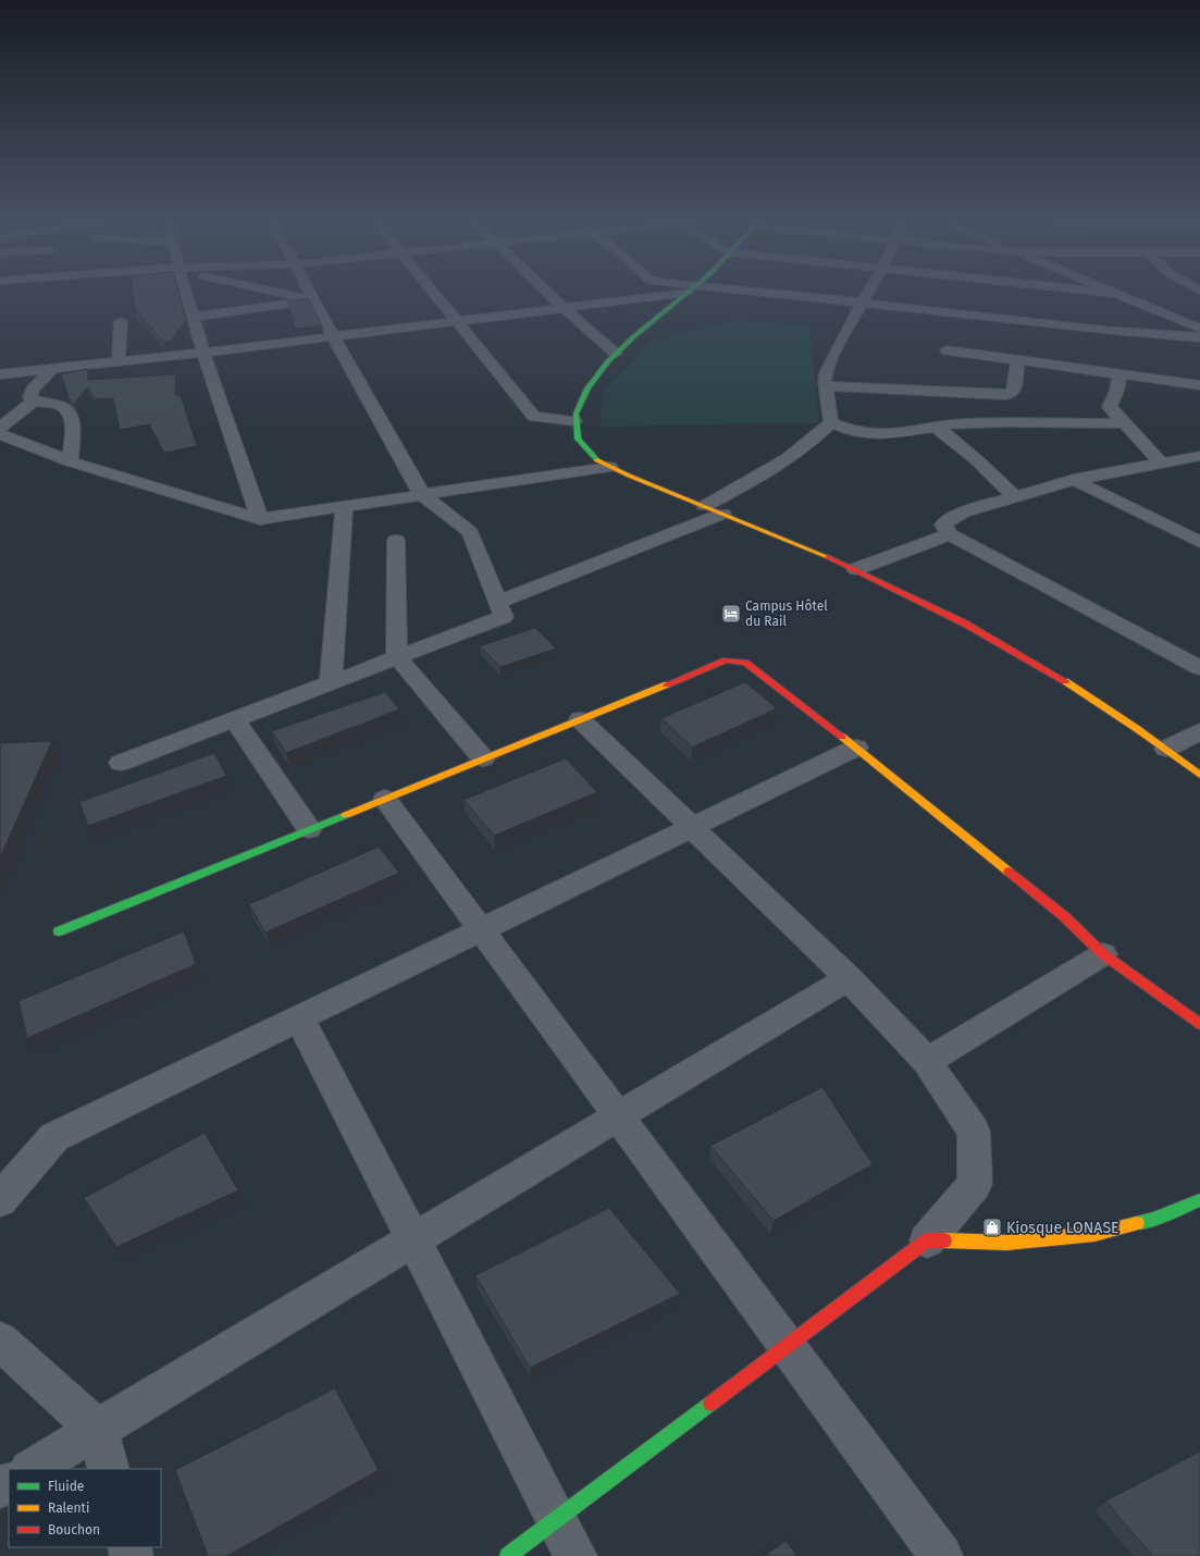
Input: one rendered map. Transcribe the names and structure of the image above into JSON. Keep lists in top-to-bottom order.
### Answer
{
  "places": {
    "hotel": ["Campus Hôtel du Rail"],
    "shop": ["Kiosque LONASE"]
  },
  "legend": ["Fluide", "Ralenti", "Bouchon"]
}
